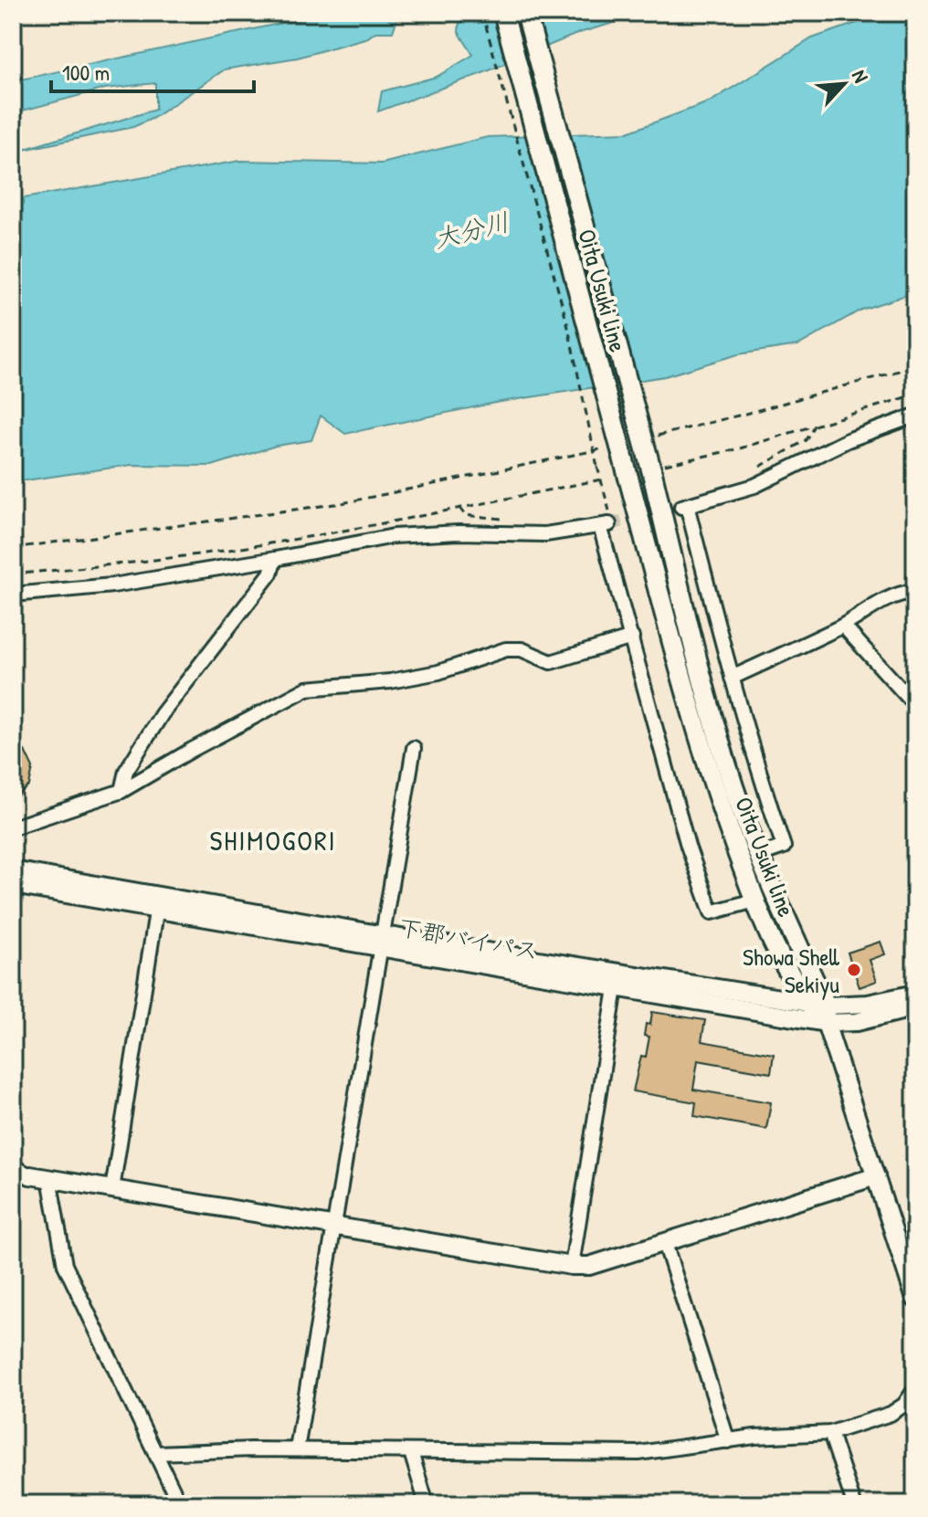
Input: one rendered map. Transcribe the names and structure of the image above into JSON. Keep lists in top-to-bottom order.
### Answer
{
  "streets": {
    "main road": ["Oita Usuki line"],
    "street": ["下郡バイパス"]
  },
  "crossings": [
    ["Oita Usuki line", "下郡バイパス"]
  ],
  "districts": ["SHIMOGORI"],
  "water": ["大分川"],
  "places": ["Showa Shell Sekiyu"],
  "scale_bar": "100 m",
  "north": "top right"
}
